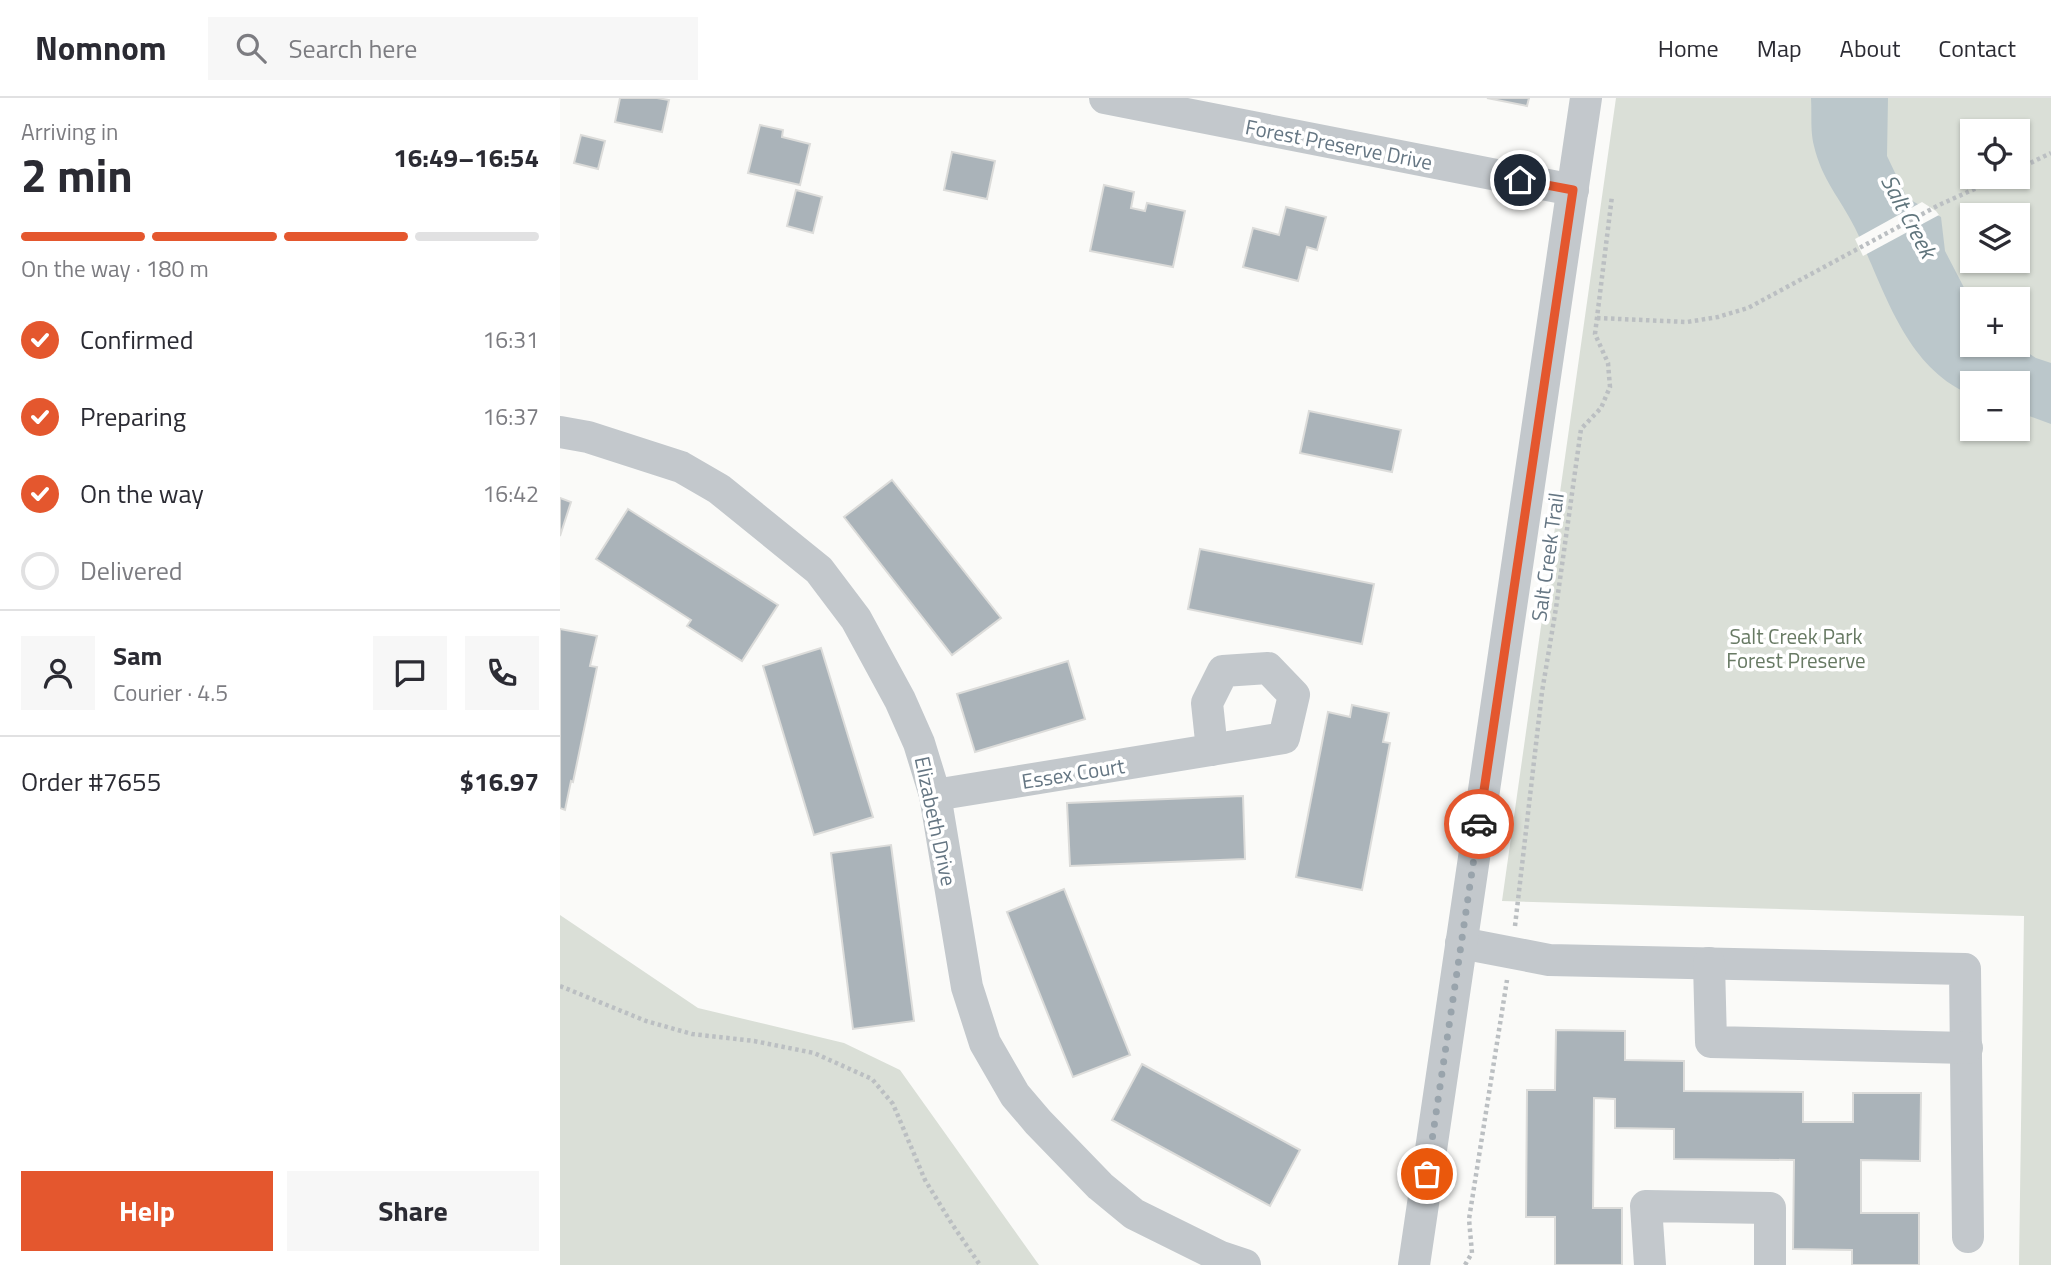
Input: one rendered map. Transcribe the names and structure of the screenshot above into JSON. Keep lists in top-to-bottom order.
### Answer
{
  "streets": {
    "street": ["Forest Preserve Drive", "Essex Court", "Elizabeth Drive"],
    "path": ["Salt Creek Trail"]
  },
  "crossings": [
    ["Essex Court", "Elizabeth Drive"]
  ],
  "water": ["Salt Creek"],
  "parks": ["Salt Creek Park Forest Preserve"],
  "page": {
    "header": "Nomnom",
    "search": "Search here",
    "nav": [
      "Home",
      "Map",
      "About",
      "Contact"
    ],
    "heading": ["2 min", "Arriving in", "16:49–16:54"],
    "panel": [
      "Sam",
      "Courier · 4.5",
      "Order #7655",
      "$16.97"
    ],
    "map_buttons": ["+", "−"],
    "bar": "On the way · 180 m",
    "list": [
      ["Confirmed", "16:31"],
      ["Preparing", "16:37"],
      ["On the way", "16:42"],
      "Delivered"
    ],
    "buttons": ["Help", "Share"]
  }
}
